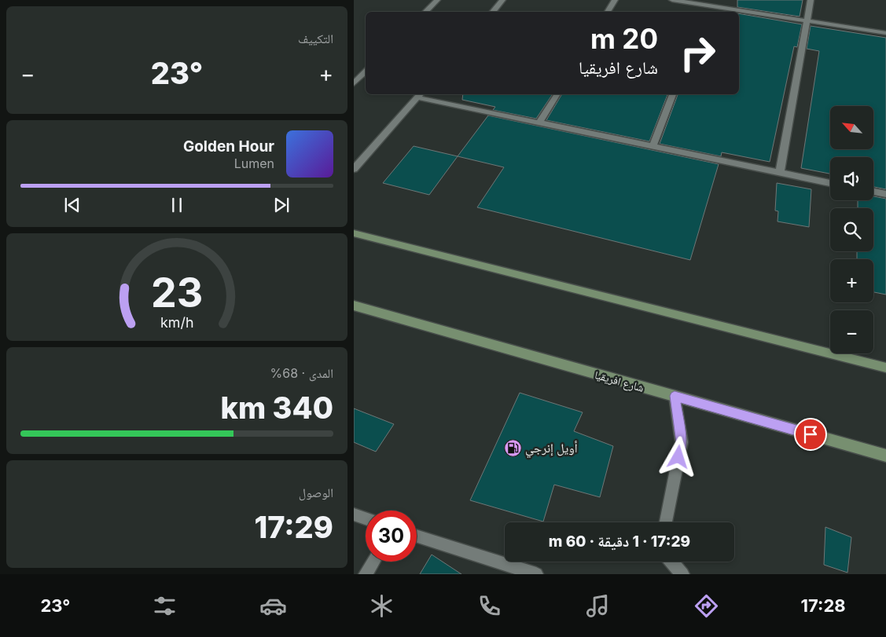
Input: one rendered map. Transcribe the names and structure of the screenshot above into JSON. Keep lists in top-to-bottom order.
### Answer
{
  "streets": {
    "street": ["شارع افريقيا"]
  },
  "places": {
    "fuel station": ["أويل إنرجي"]
  },
  "north": "top left",
  "page": {
    "tile": [
      "التكييف",
      ["المدى · 68%", "340 km"],
      ["الوصول", "17:29"]
    ],
    "turn": ["20 m", "شارع افريقيا"],
    "heat": ["−", "23°", "+"],
    "map_buttons": ["+", "−"],
    "song": ["Golden Hour", "Lumen"],
    "limit": "30",
    "trip": "17:29 · 1 دقيقة · 60 m",
    "tabs": ["17:28", "23°"],
    "gauge": ["23", "km/h"]
  }
}
